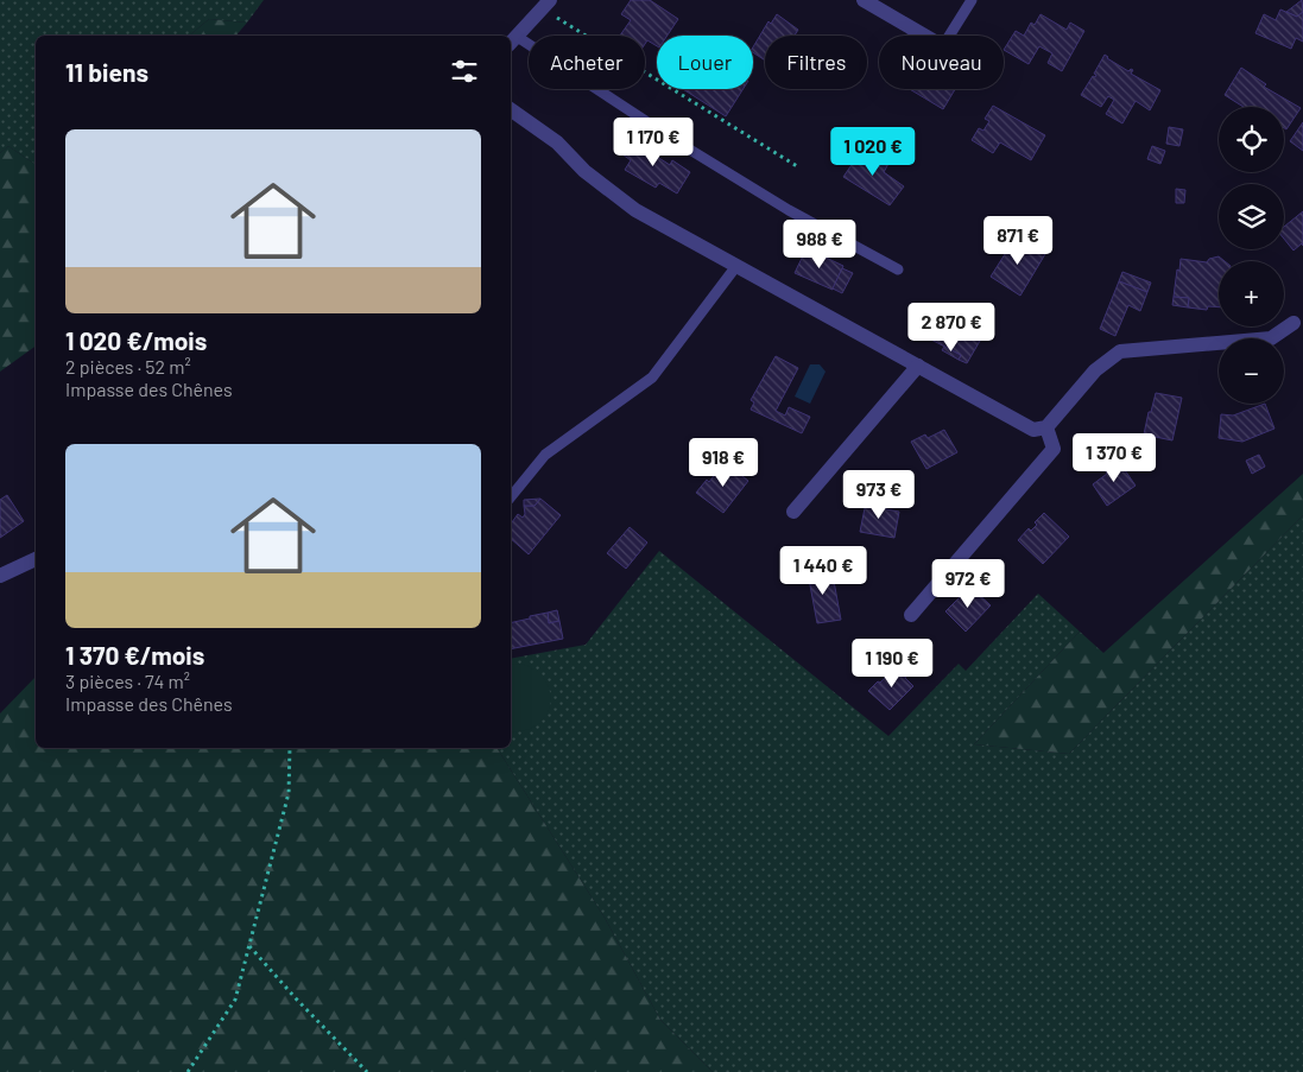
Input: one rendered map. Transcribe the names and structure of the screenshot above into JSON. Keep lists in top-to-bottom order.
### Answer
{
  "page": {
    "chip": [
      "Acheter",
      "Louer",
      "Filtres",
      "Nouveau"
    ],
    "heading": "11 biens",
    "map_buttons": ["+", "−"],
    "list": [
      {
        "name": "1 020 €/mois",
        "note": "2 pièces · 52 m² · Impasse des Chênes"
      },
      {
        "name": "1 370 €/mois",
        "note": "3 pièces · 74 m² · Impasse des Chênes"
      }
    ],
    "price": [
      "1 170 €",
      "1 020 €",
      "871 €",
      "988 €",
      "2 870 €",
      "1 370 €",
      "918 €",
      "973 €",
      "1 440 €",
      "972 €",
      "1 190 €"
    ]
  }
}
